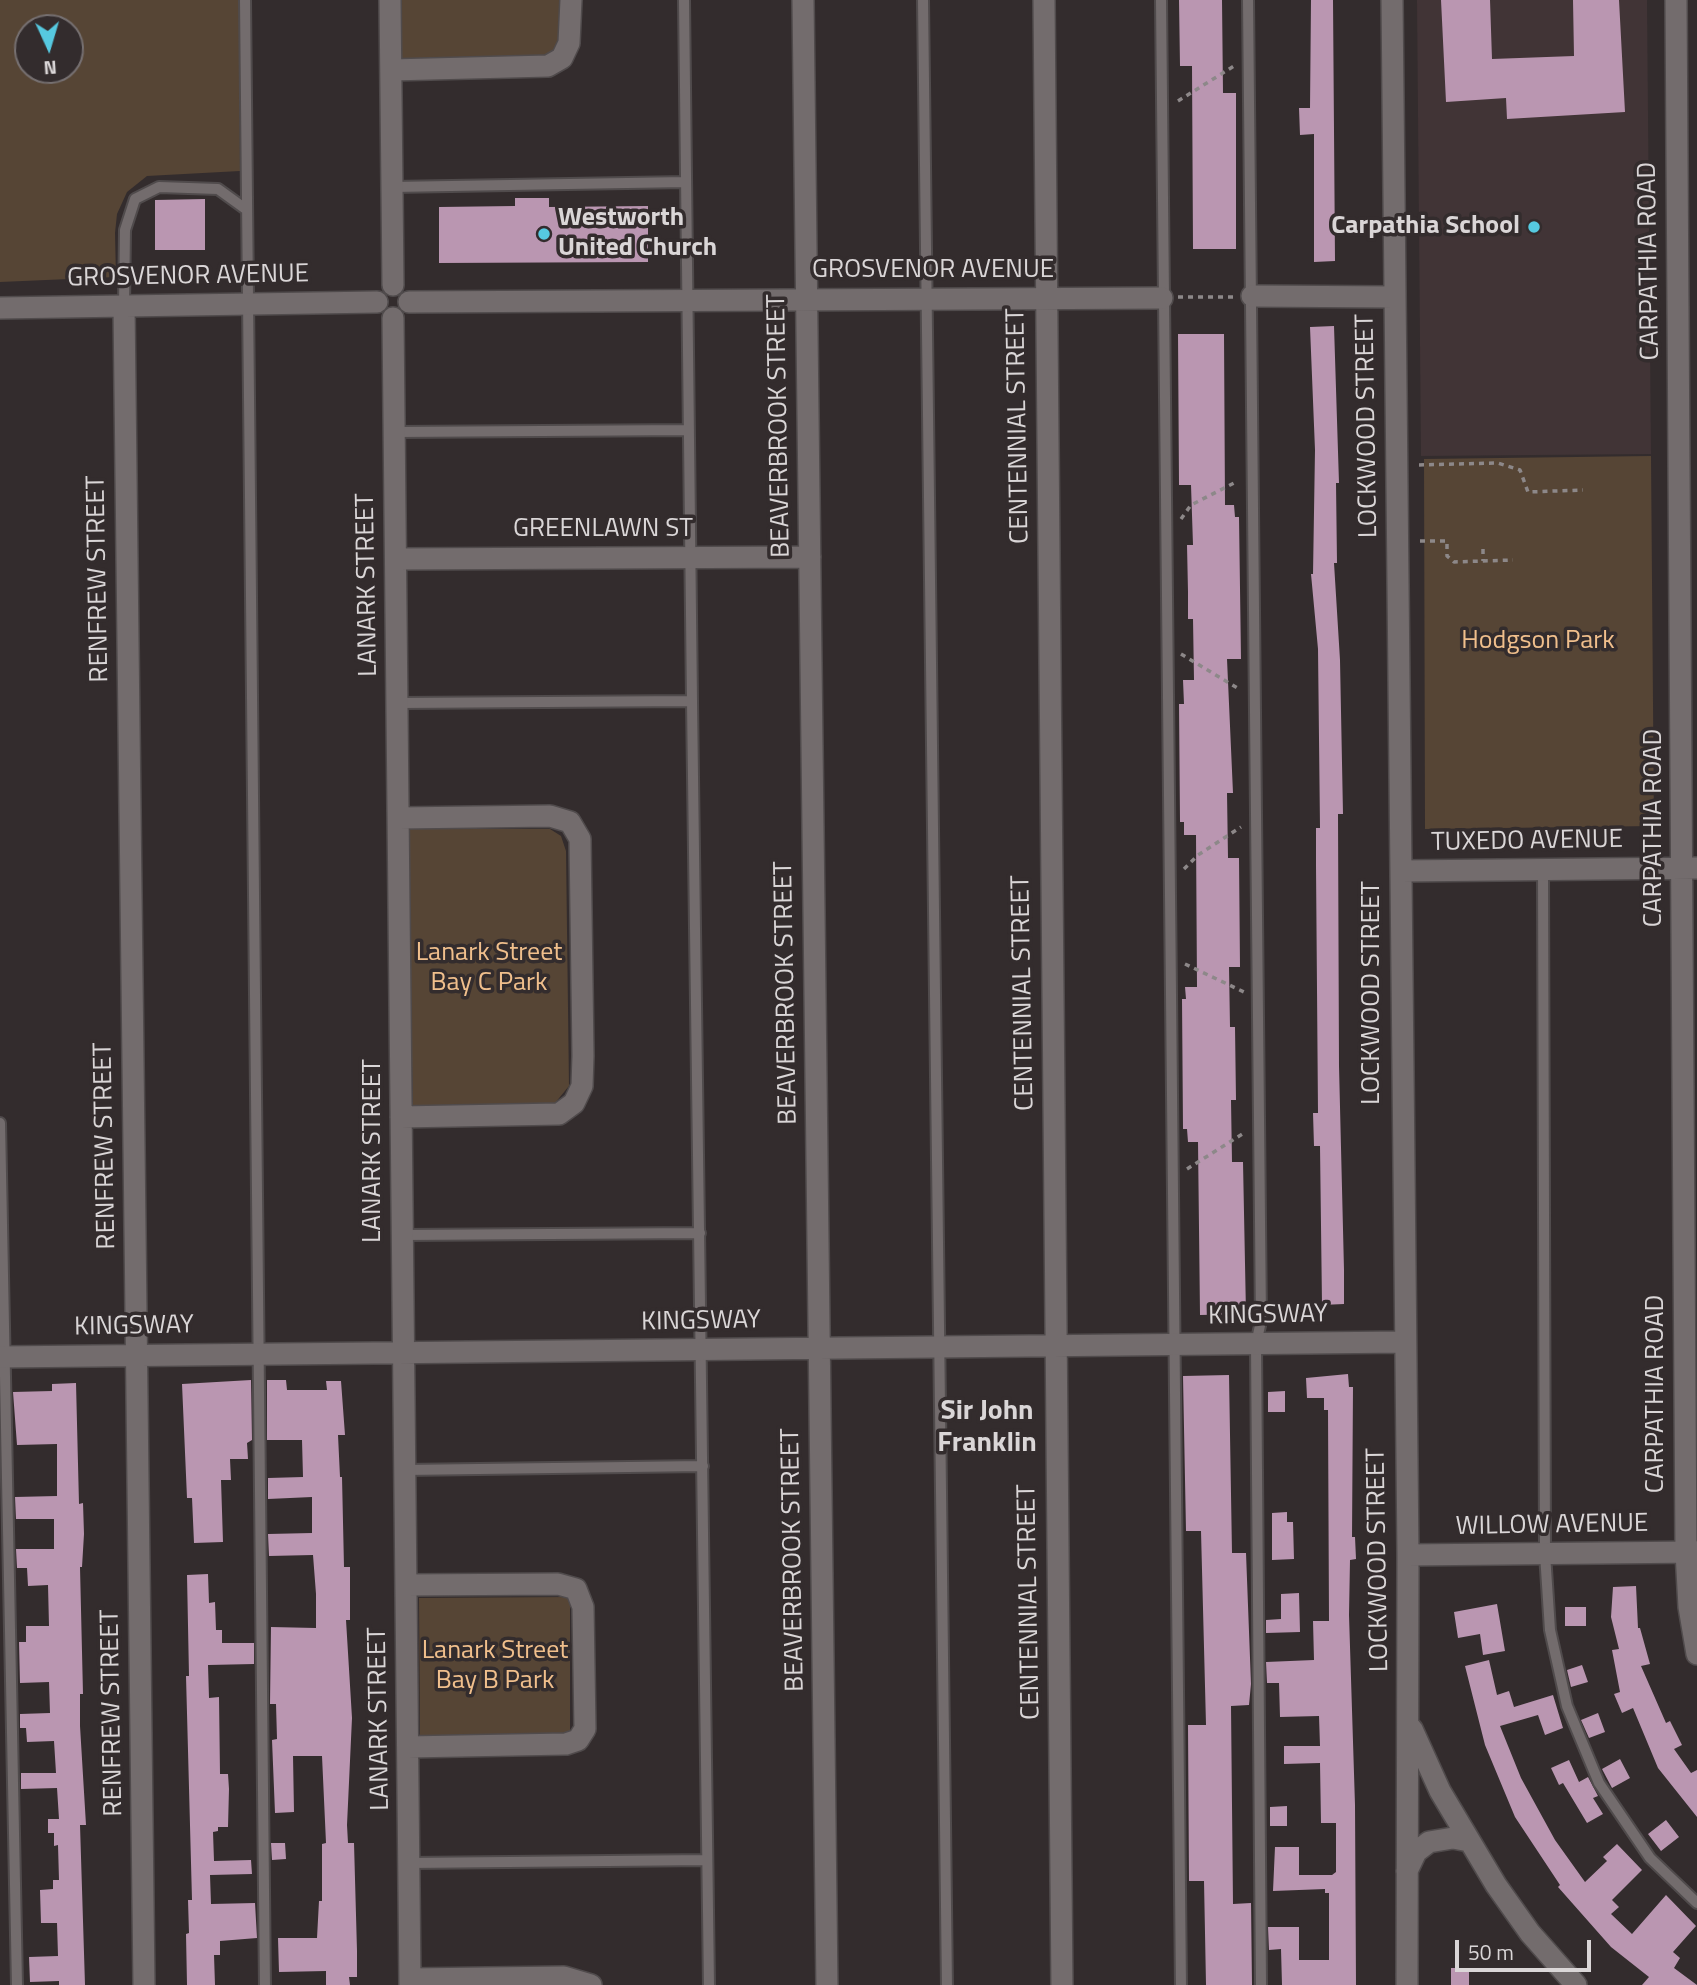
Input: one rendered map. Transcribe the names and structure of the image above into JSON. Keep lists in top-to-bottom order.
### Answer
{
  "streets": {
    "street": [
      "CARPATHIA ROAD",
      "GROSVENOR AVENUE",
      "BEAVERBROOK STREET",
      "CENTENNIAL STREET",
      "LOCKWOOD STREET",
      "GREENLAWN ST",
      "RENFREW STREET",
      "LANARK STREET",
      "TUXEDO AVENUE",
      "KINGSWAY",
      "WILLOW AVENUE"
    ]
  },
  "crossings": [
    ["CARPATHIA ROAD", "TUXEDO AVENUE"],
    ["CARPATHIA ROAD", "WILLOW AVENUE"],
    ["GROSVENOR AVENUE", "BEAVERBROOK STREET"],
    ["GROSVENOR AVENUE", "CENTENNIAL STREET"],
    ["GROSVENOR AVENUE", "RENFREW STREET"],
    ["GROSVENOR AVENUE", "LANARK STREET"],
    ["BEAVERBROOK STREET", "GREENLAWN ST"],
    ["BEAVERBROOK STREET", "KINGSWAY"],
    ["CENTENNIAL STREET", "KINGSWAY"],
    ["LOCKWOOD STREET", "TUXEDO AVENUE"],
    ["LOCKWOOD STREET", "KINGSWAY"],
    ["LOCKWOOD STREET", "WILLOW AVENUE"],
    ["GREENLAWN ST", "LANARK STREET"],
    ["RENFREW STREET", "KINGSWAY"],
    ["LANARK STREET", "KINGSWAY"]
  ],
  "districts": ["Sir John Franklin"],
  "parks": ["Hodgson Park", "Lanark Street Bay C Park", "Lanark Street Bay B Park"],
  "places": ["Carpathia School", "Westworth United Church"],
  "scale_bar": "50 m",
  "north": "bottom"
}
